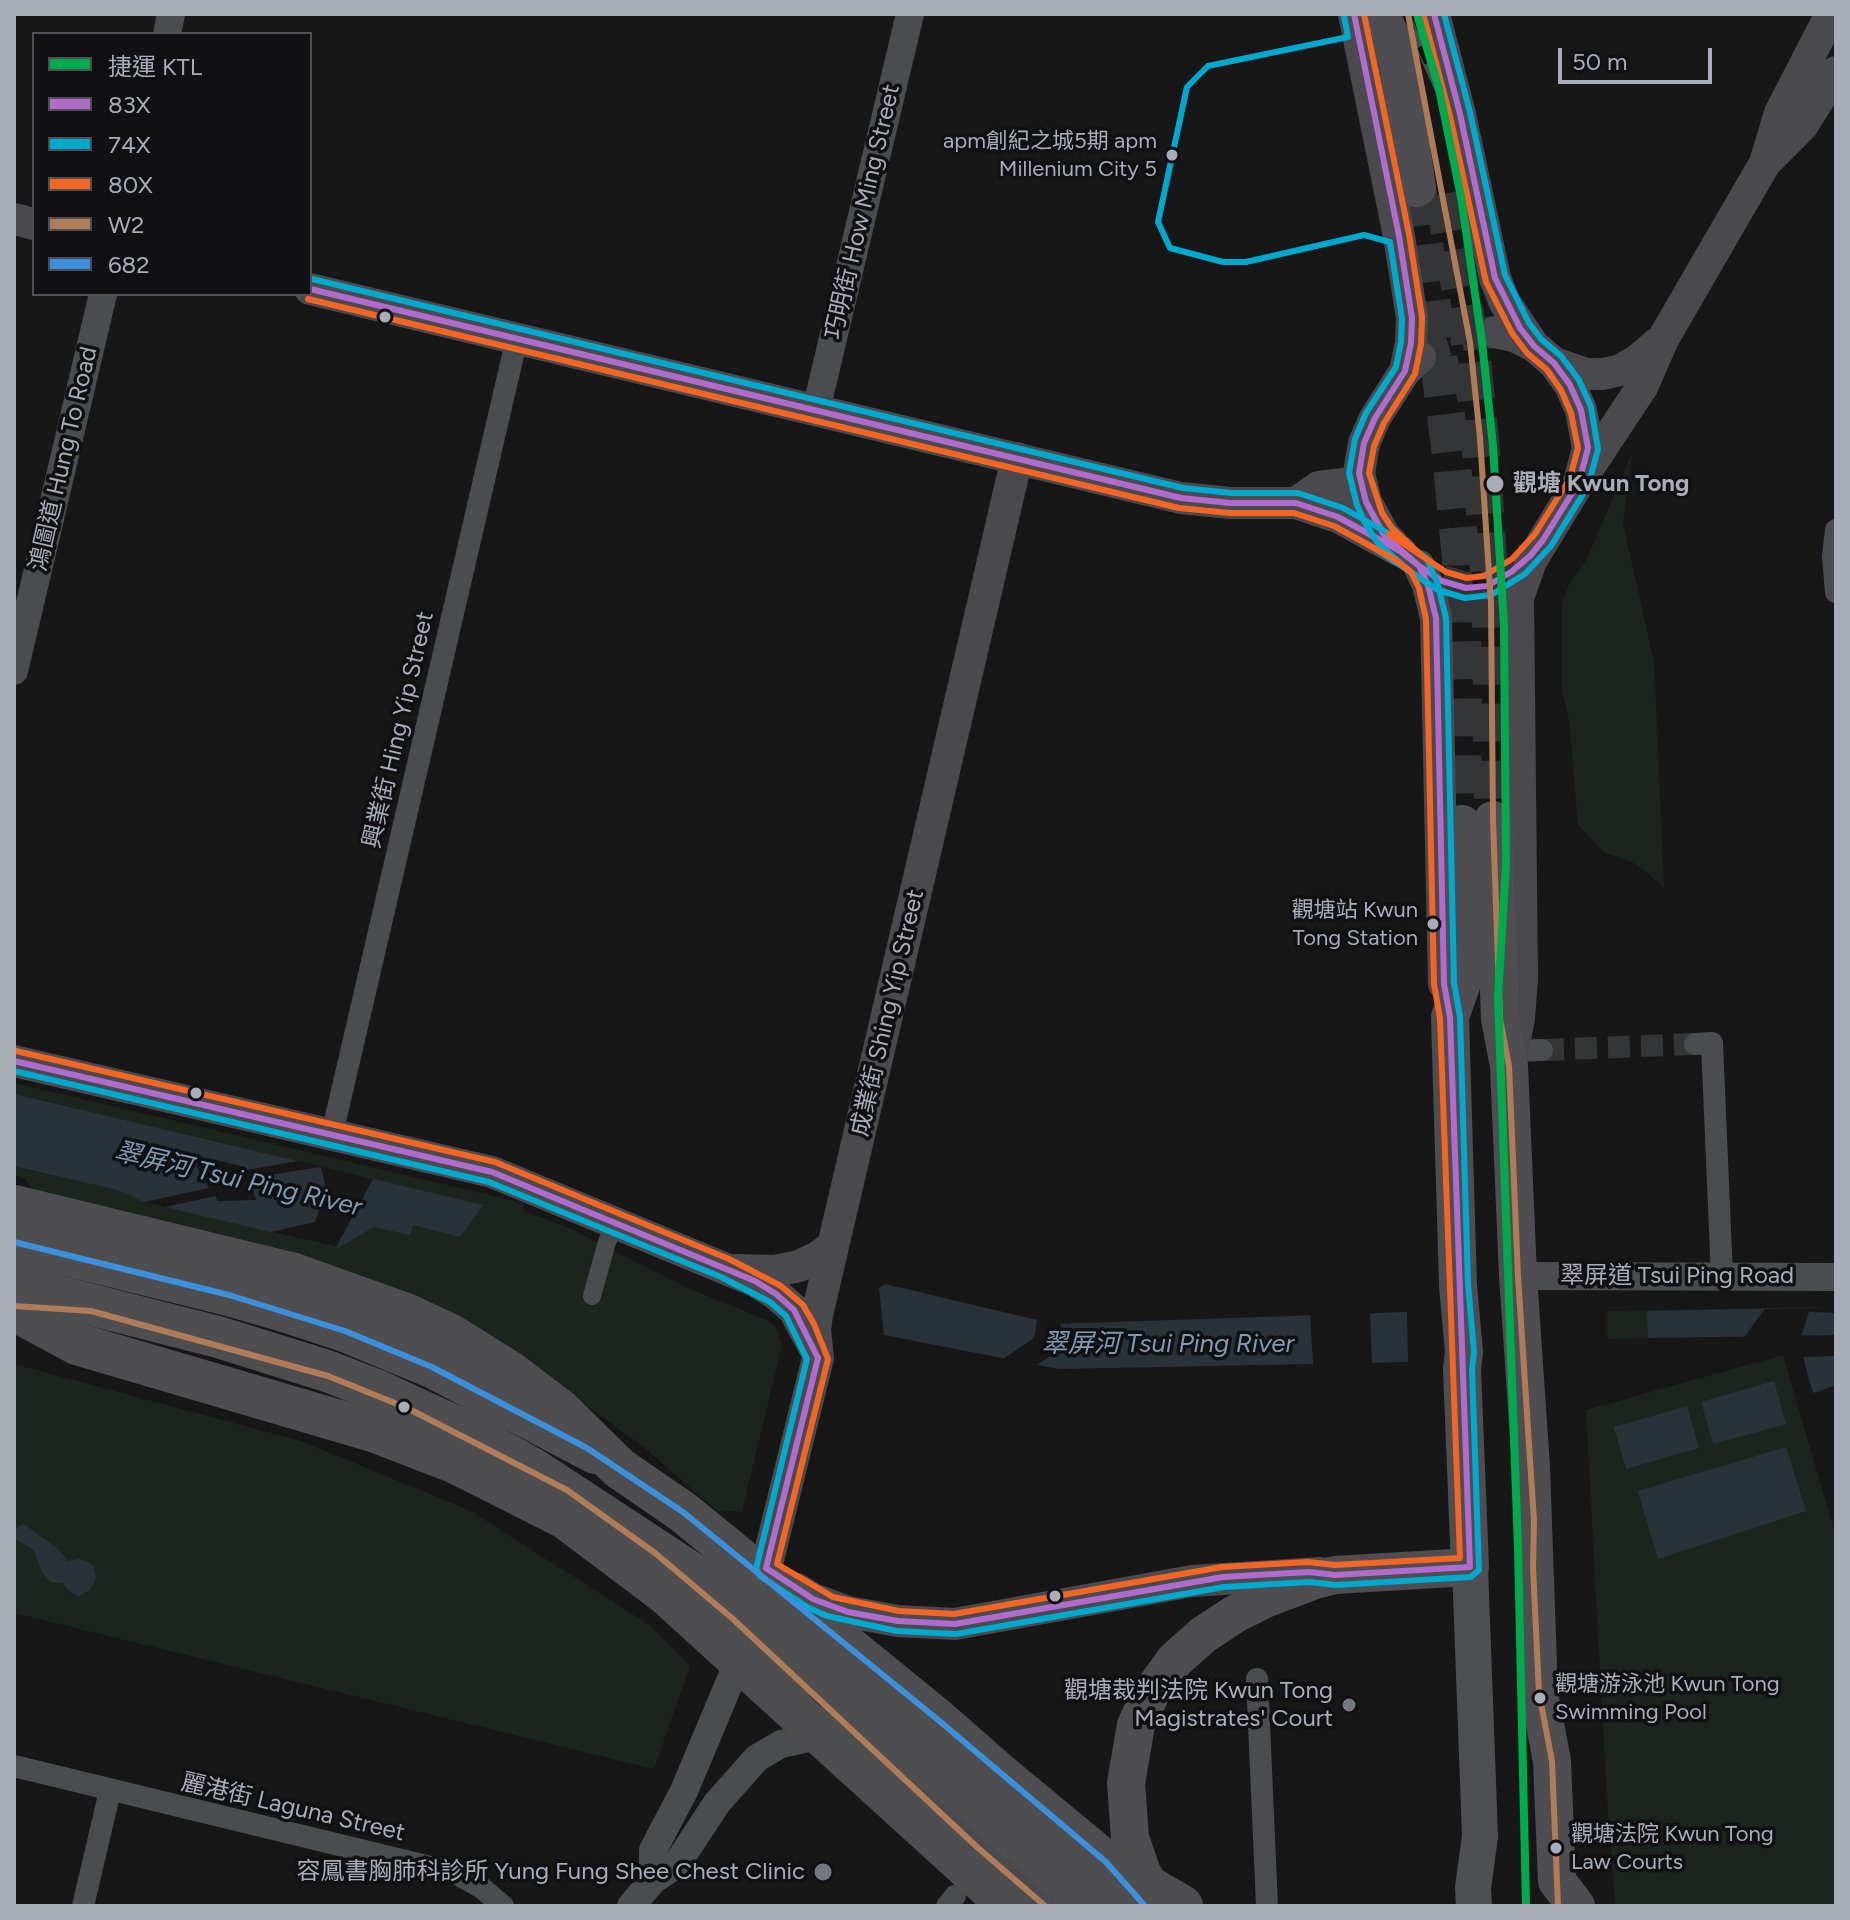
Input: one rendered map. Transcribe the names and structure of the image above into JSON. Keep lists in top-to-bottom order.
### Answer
{
  "streets": {
    "main road": ["成業街 Shing Yip Street"],
    "street": [
      "巧明街 How Ming Street",
      "鴻圖道 Hung To Road",
      "興業街 Hing Yip Street",
      "翠屏道 Tsui Ping Road",
      "麗港街 Laguna Street"
    ]
  },
  "water": ["翠屏河 Tsui Ping River"],
  "places": [
    "apm創紀之城5期 apm Millenium City 5",
    "觀塘 Kwun Tong",
    "觀塘站 Kwun Tong Station",
    "觀塘游泳池 Kwun Tong Swimming Pool",
    "觀塘裁判法院 Kwun Tong Magistrates' Court",
    "觀塘法院 Kwun Tong Law Courts",
    "容鳳書胸肺科診所 Yung Fung Shee Chest Clinic"
  ],
  "lines": [
    "metro line KTL",
    "transit line 83X",
    "transit line 74X",
    "transit line 80X",
    "transit line W2",
    "transit line 682"
  ],
  "legend": [
    "捷運 KTL",
    "83X",
    "74X",
    "80X",
    "W2",
    "682"
  ],
  "scale_bar": "50 m"
}
